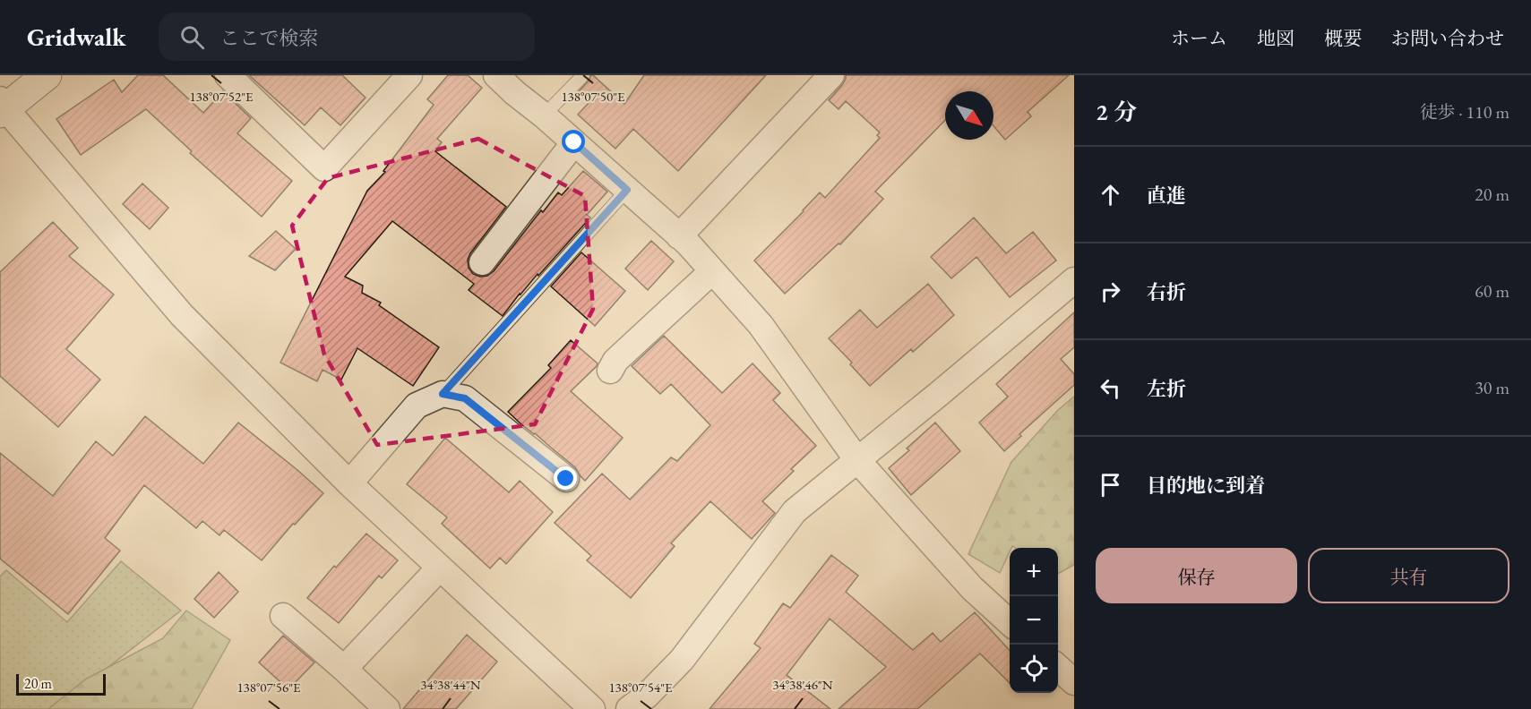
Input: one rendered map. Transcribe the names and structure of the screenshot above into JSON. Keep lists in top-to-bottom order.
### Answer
{
  "scale_bar": "20 m",
  "north": "bottom right",
  "page": {
    "header": "Gridwalk",
    "search": "ここで検索",
    "nav": [
      "ホーム",
      "地図",
      "概要",
      "お問い合わせ"
    ],
    "heading": ["2 分", "徒歩 · 110 m"],
    "list": [
      ["直進", "20 m"],
      ["右折", "60 m"],
      ["左折", "30 m"],
      "目的地に到着"
    ],
    "buttons": ["保存", "共有"],
    "map_buttons": ["+", "−"],
    "scale": "20 m"
  },
  "coordinates": [
    "138°07'52\"E",
    "138°07'50\"E",
    "34°38'44\"N",
    "34°38'46\"N",
    "138°07'56\"E",
    "138°07'54\"E"
  ]
}
